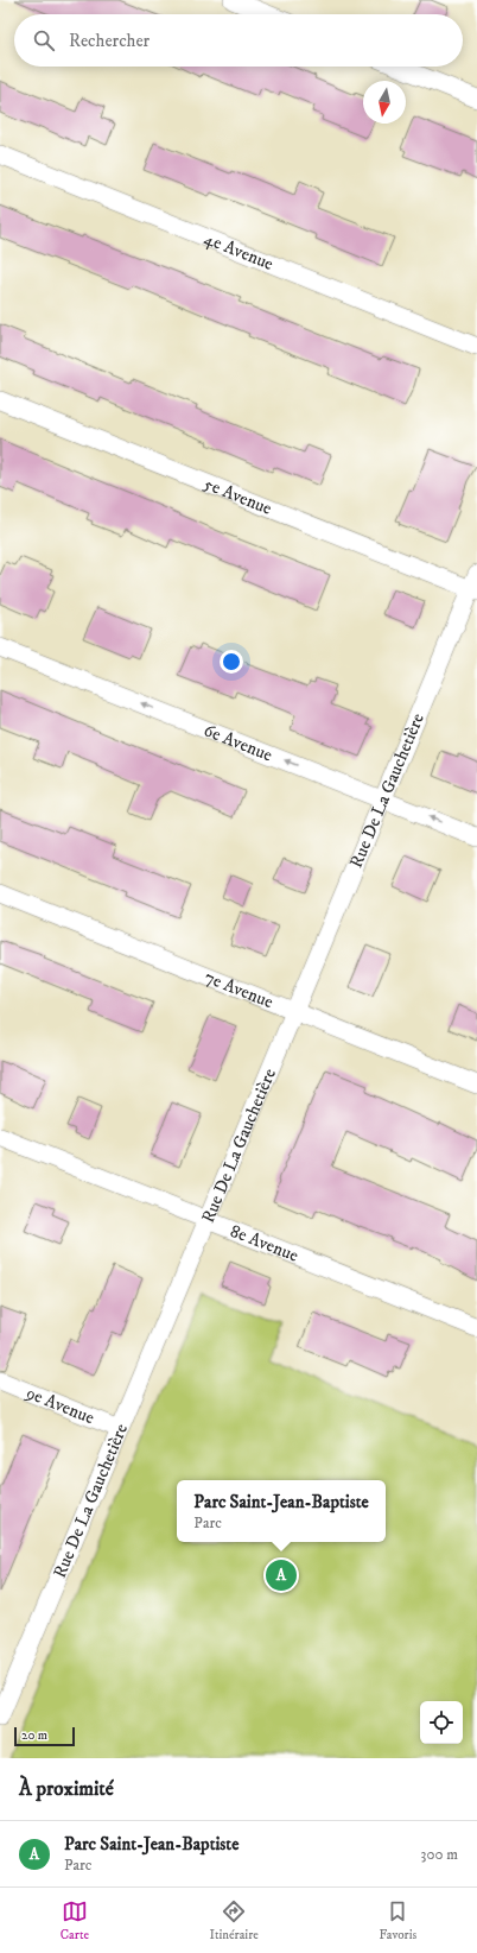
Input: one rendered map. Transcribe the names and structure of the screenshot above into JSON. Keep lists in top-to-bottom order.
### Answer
{
  "streets": {
    "street": [
      "4e Avenue",
      "5e Avenue",
      "6e Avenue",
      "Rue De La Gauchetière",
      "7e Avenue",
      "8e Avenue",
      "9e Avenue"
    ]
  },
  "crossings": [
    ["5e Avenue", "Rue De La Gauchetière"],
    ["6e Avenue", "Rue De La Gauchetière"],
    ["Rue De La Gauchetière", "7e Avenue"],
    ["Rue De La Gauchetière", "8e Avenue"],
    ["Rue De La Gauchetière", "9e Avenue"]
  ],
  "one_way": ["6e Avenue"],
  "scale_bar": "20 m",
  "north": "bottom",
  "page": {
    "search": "Rechercher",
    "popup": ["Parc Saint-Jean-Baptiste", "Parc"],
    "pins": "A",
    "scale": "20 m",
    "heading": "À proximité",
    "list": [
      {
        "mark": "A",
        "name": "Parc Saint-Jean-Baptiste",
        "note": "Parc",
        "value": "300 m"
      }
    ],
    "nav": ["Carte", "Itinéraire", "Favoris"]
  }
}
